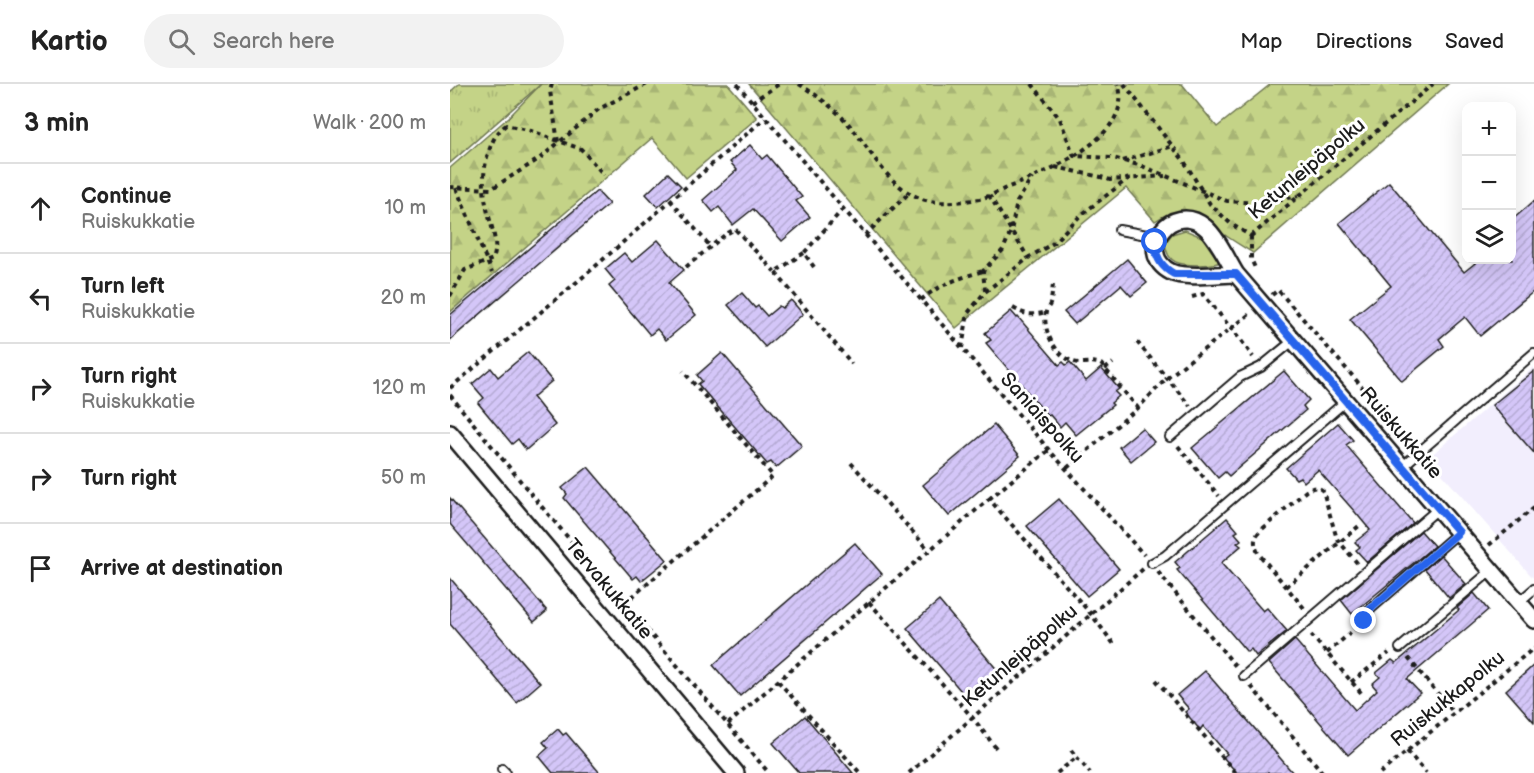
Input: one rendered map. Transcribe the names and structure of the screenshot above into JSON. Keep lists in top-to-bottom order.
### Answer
{
  "streets": {
    "street": ["Ruiskukkatie", "Tervakukkatie"],
    "path": ["Ketunleipäpolku", "Saniaispolku", "Ruiskukkapolku"]
  },
  "crossings": [
    ["Ketunleipäpolku", "Saniaispolku"]
  ],
  "page": {
    "header": "Kartio",
    "search": "Search here",
    "nav": ["Map", "Directions", "Saved"],
    "heading": ["3 min", "Walk · 200 m"],
    "map_buttons": ["+", "−"],
    "list": [
      ["Continue", "Ruiskukkatie", "10 m"],
      ["Turn left", "Ruiskukkatie", "20 m"],
      ["Turn right", "Ruiskukkatie", "120 m"],
      ["Turn right", "50 m"],
      "Arrive at destination"
    ]
  }
}
